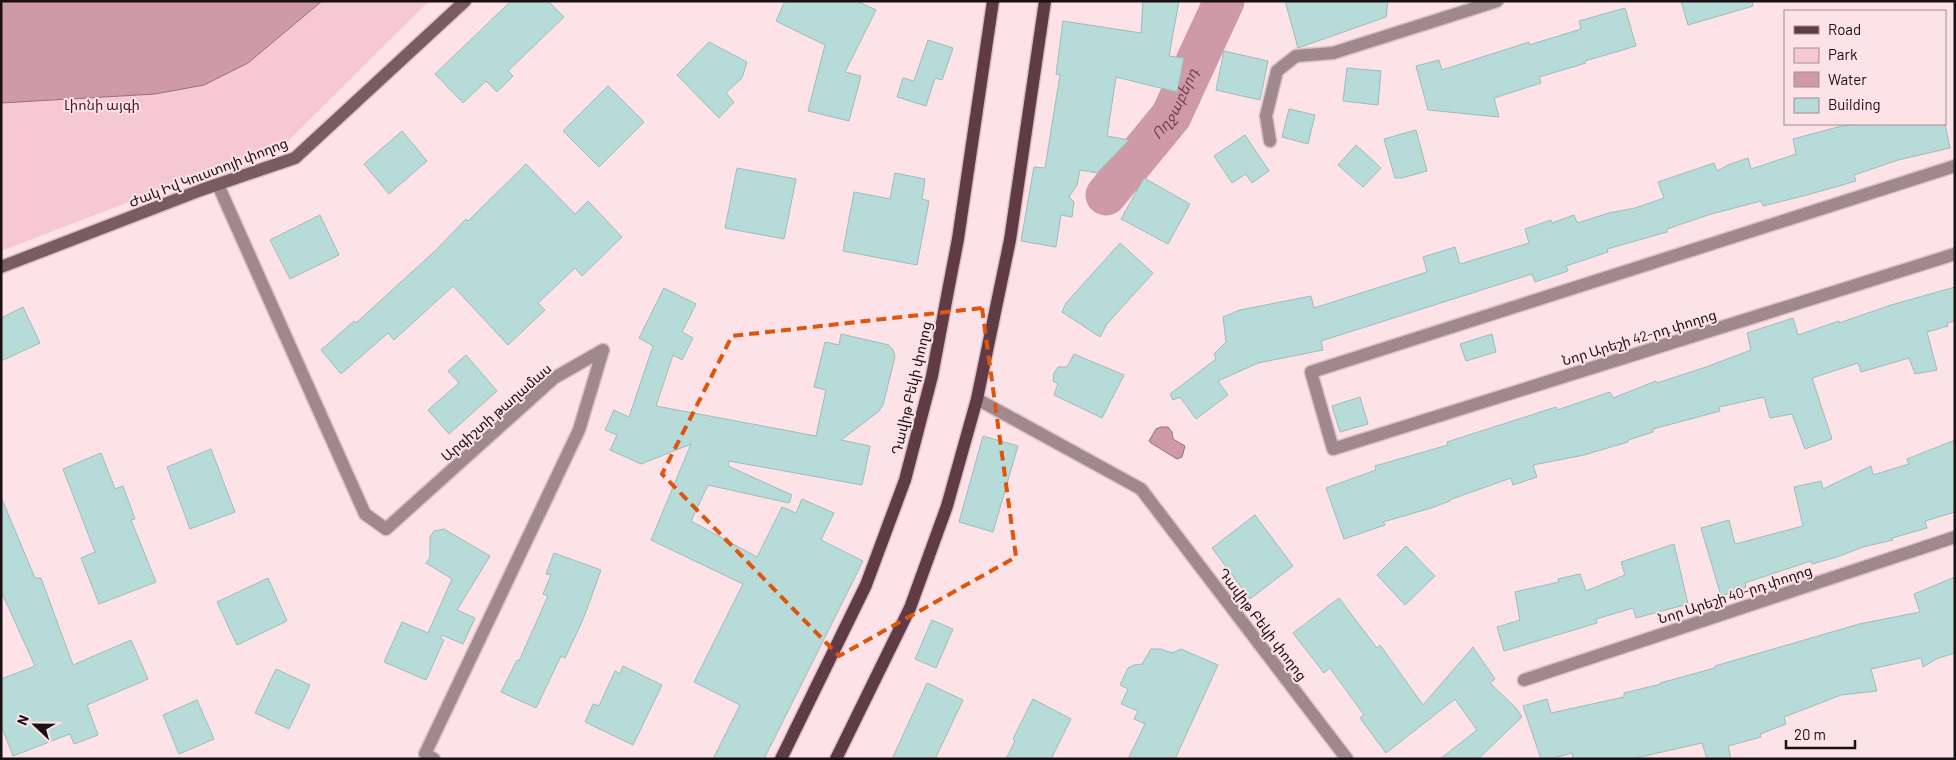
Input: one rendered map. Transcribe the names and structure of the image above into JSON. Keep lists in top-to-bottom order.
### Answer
{
  "streets": {
    "main road": ["Ժակ Իվ Կուստոյի փողոց", "Դավիթ Բեկի փողոց"],
    "street": ["Նոր Արեշի 42-րդ փողոց", "Արգիշտի թաղամաս", "Նոր Արեշի 40-րդ փողոց"]
  },
  "crossings": [
    ["Ժակ Իվ Կուստոյի փողոց", "Արգիշտի թաղամաս"]
  ],
  "water": ["Ողջաբերդ"],
  "parks": ["Լիոնի այգի"],
  "legend": [
    "Road",
    "Park",
    "Water",
    "Building"
  ],
  "scale_bar": "20 m",
  "north": "left"
}
